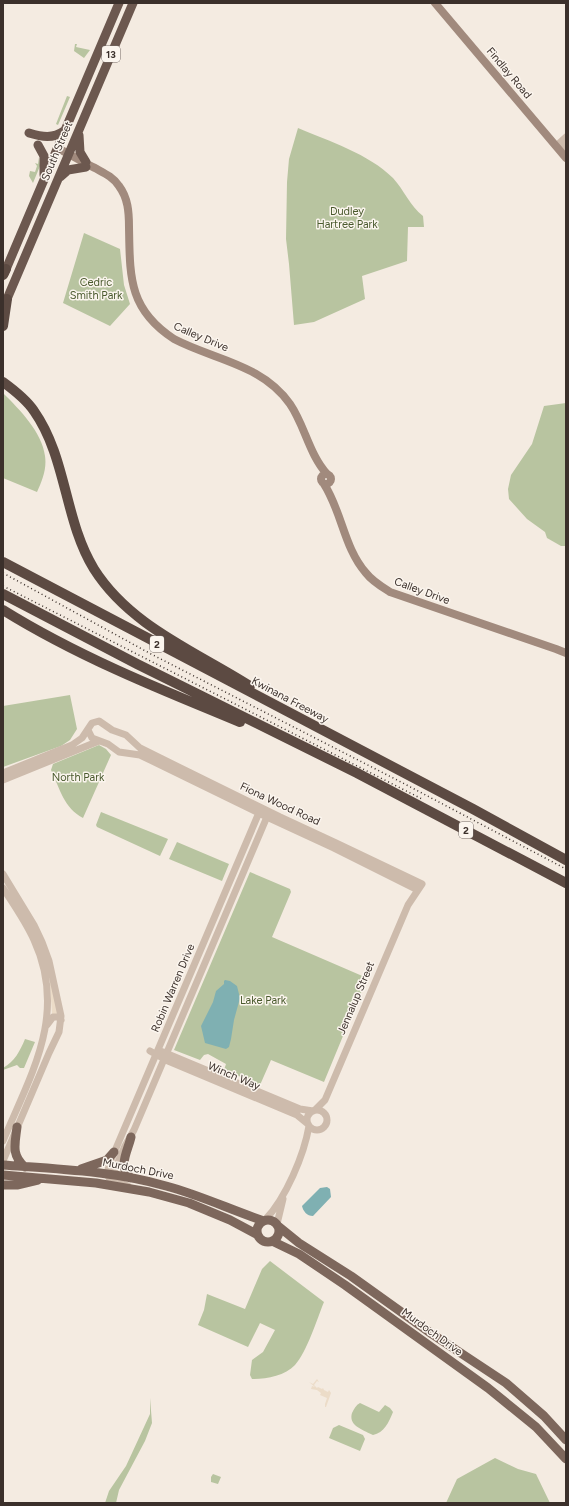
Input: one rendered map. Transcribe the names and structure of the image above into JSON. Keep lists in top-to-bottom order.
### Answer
{
  "streets": {
    "highway": [
      "13",
      "South Street",
      "2",
      "Kwinana Freeway"
    ],
    "main road": ["Findlay Road", "Calley Drive", "Murdoch Drive"],
    "street": [
      "Fiona Wood Road",
      "Robin Warren Drive",
      "Jennalup Street",
      "Winch Way"
    ]
  },
  "crossings": [
    ["South Street", "Calley Drive"],
    ["Fiona Wood Road", "Robin Warren Drive"],
    ["Fiona Wood Road", "Jennalup Street"],
    ["Robin Warren Drive", "Winch Way"],
    ["Robin Warren Drive", "Murdoch Drive"],
    ["Jennalup Street", "Winch Way"],
    ["Jennalup Street", "Murdoch Drive"]
  ],
  "parks": [
    "Dudley Hartree Park",
    "Cedric Smith Park",
    "North Park",
    "Lake Park"
  ]
}
